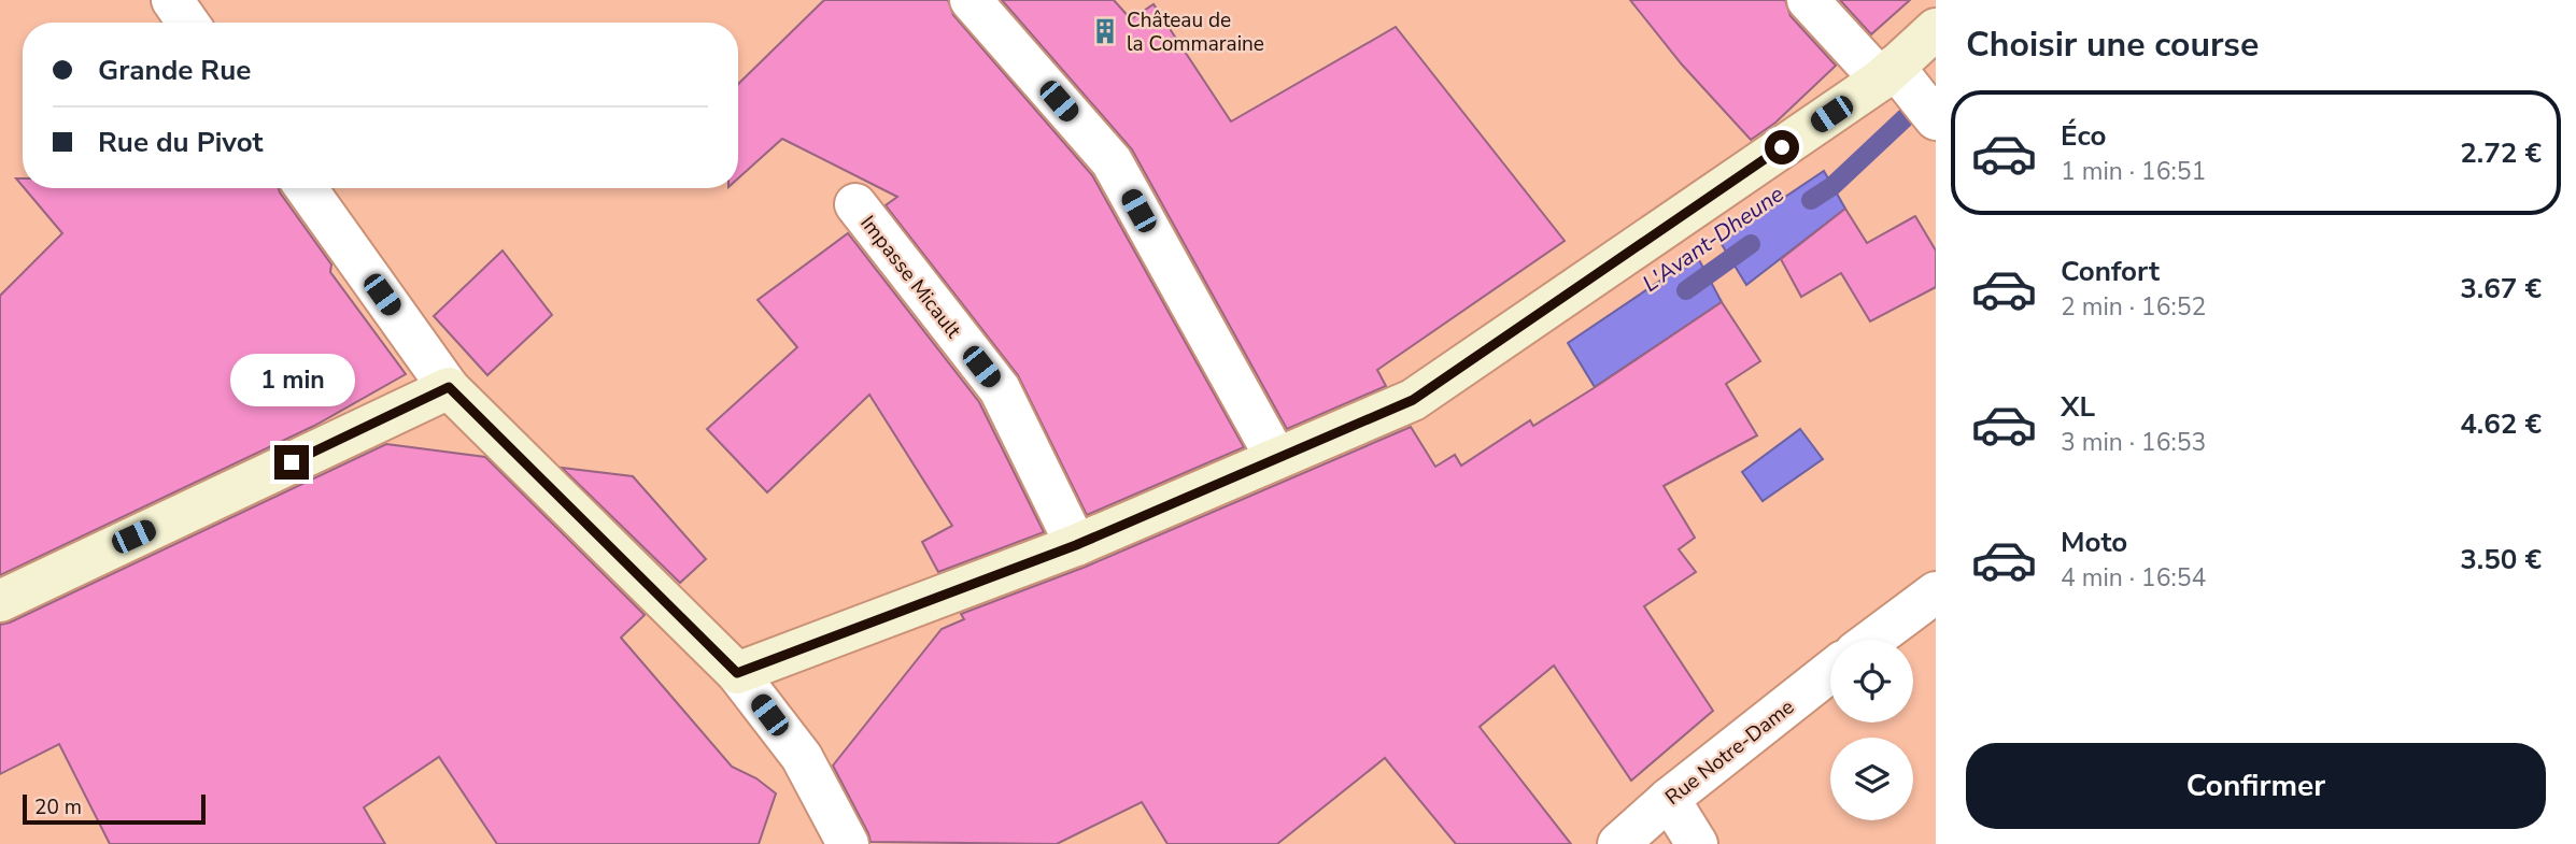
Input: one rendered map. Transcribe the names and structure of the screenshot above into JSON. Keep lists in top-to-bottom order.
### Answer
{
  "streets": {
    "street": ["Impasse Micault", "Rue Notre-Dame"]
  },
  "water": ["L'Avant-Dheune"],
  "places": {
    "building": ["Château de la Commaraine"]
  },
  "scale_bar": "20 m",
  "page": {
    "heading": "Choisir une course",
    "banner": ["Grande Rue", "Rue du Pivot"],
    "list": [
      {
        "name": "Éco",
        "note": "1 min · 16:51",
        "value": "2.72 €"
      },
      {
        "name": "Confort",
        "note": "2 min · 16:52",
        "value": "3.67 €"
      },
      {
        "name": "XL",
        "note": "3 min · 16:53",
        "value": "4.62 €"
      },
      {
        "name": "Moto",
        "note": "4 min · 16:54",
        "value": "3.50 €"
      }
    ],
    "bubble": "1 min",
    "buttons": "Confirmer",
    "scale": "20 m"
  }
}
